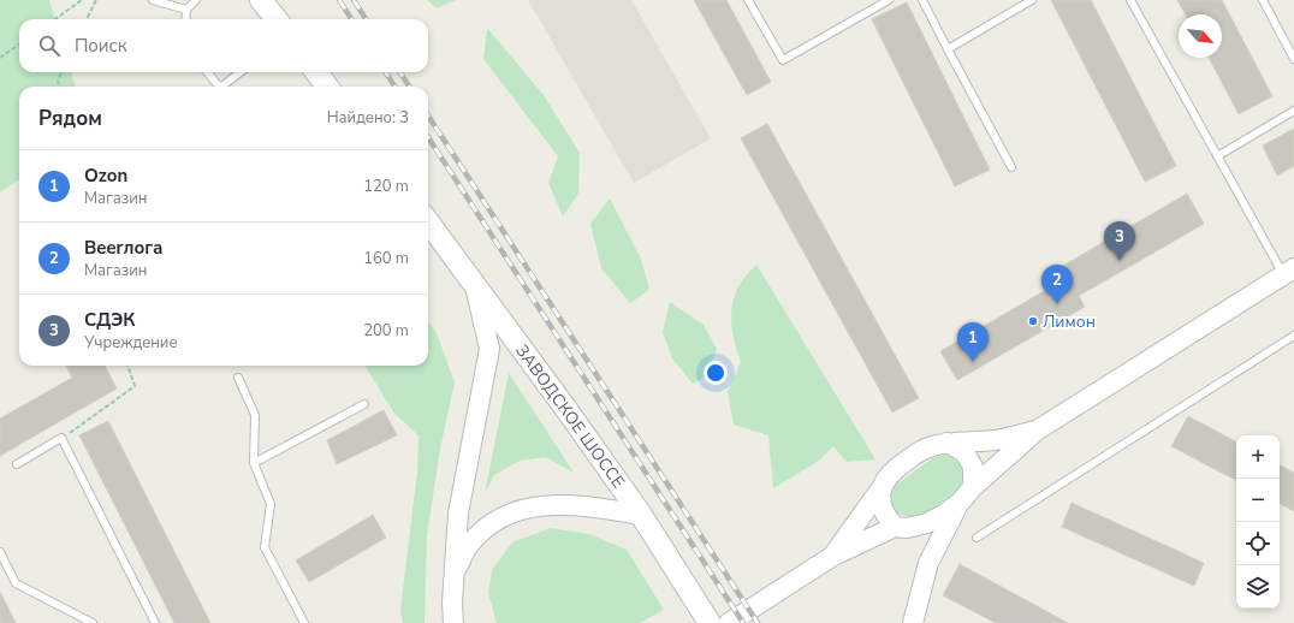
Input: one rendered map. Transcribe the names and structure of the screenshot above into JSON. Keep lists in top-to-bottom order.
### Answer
{
  "streets": {
    "main road": ["ЗАВОДСКОЕ ШОССЕ"]
  },
  "places": ["Лимон"],
  "north": "bottom right",
  "page": {
    "search": "Поиск",
    "heading": ["Рядом", "Найдено: 3"],
    "list": [
      {
        "mark": "1",
        "name": "Ozon",
        "note": "Магазин",
        "value": "120 m"
      },
      {
        "mark": "2",
        "name": "Beerлога",
        "note": "Магазин",
        "value": "160 m"
      },
      {
        "mark": "3",
        "name": "СДЭК",
        "note": "Учреждение",
        "value": "200 m"
      }
    ],
    "pins": ["3", "2", "1"],
    "map_buttons": ["+", "−"]
  }
}
